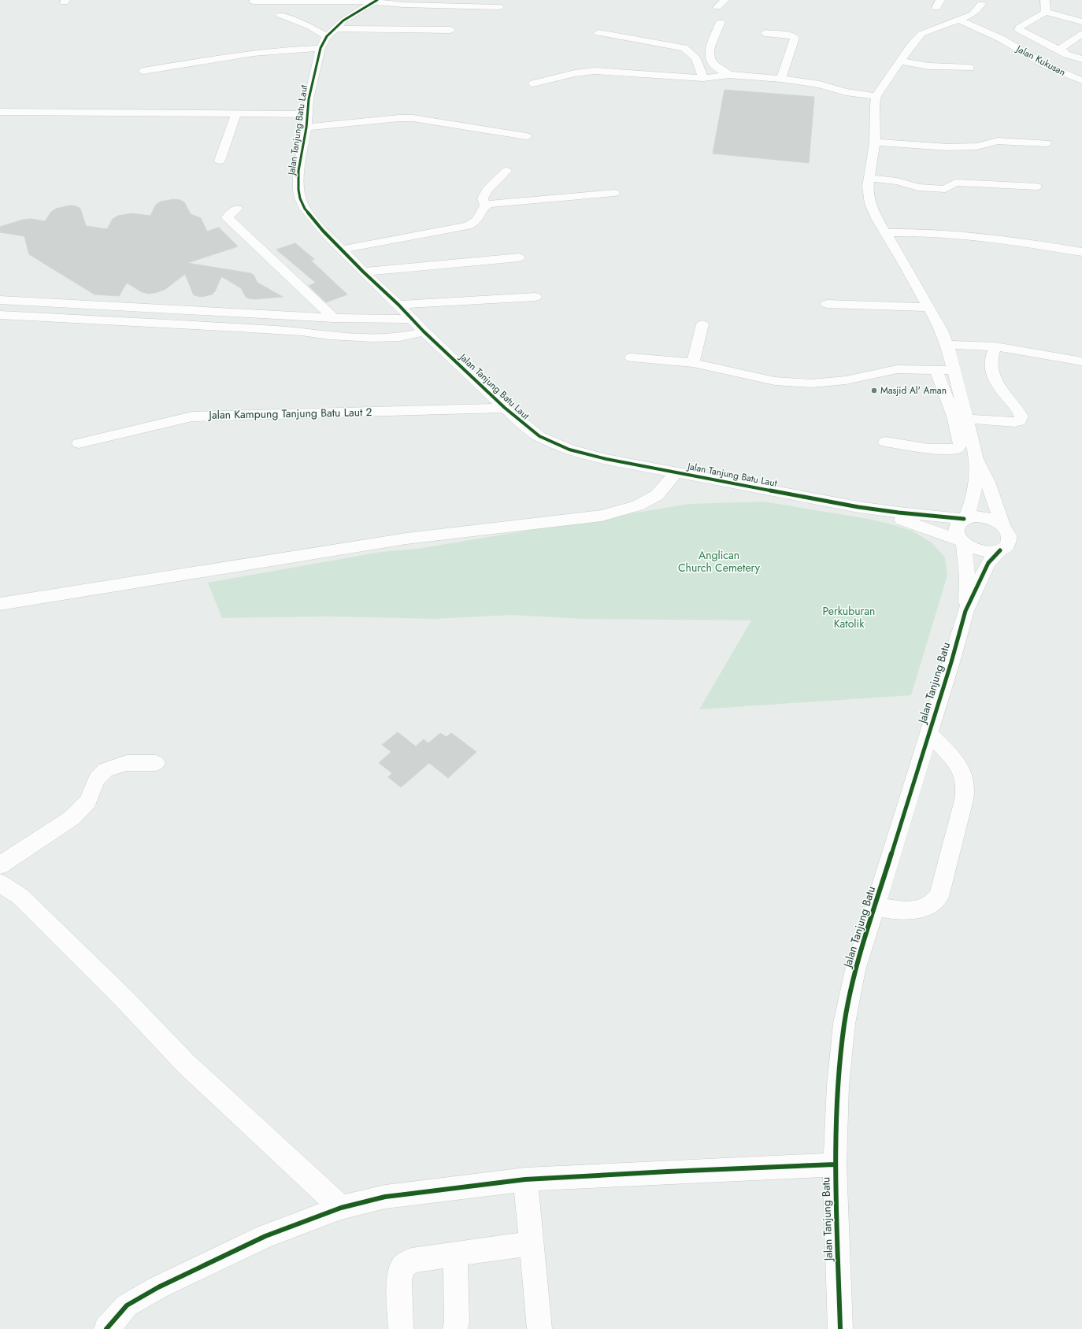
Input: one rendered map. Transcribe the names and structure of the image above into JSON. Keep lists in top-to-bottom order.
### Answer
{
  "streets": {
    "street": [
      "Jalan Kukusan",
      "Jalan Tanjung Batu Laut",
      "Jalan Kampung Tanjung Batu Laut 2",
      "Jalan Tanjung Batu"
    ]
  },
  "crossings": [
    ["Jalan Tanjung Batu Laut", "Jalan Kampung Tanjung Batu Laut 2"],
    ["Jalan Tanjung Batu Laut", "Jalan Tanjung Batu"]
  ],
  "parks": ["Anglican Church Cemetery", "Perkuburan Katolik"],
  "places": ["Masjid Al' Aman"]
}
